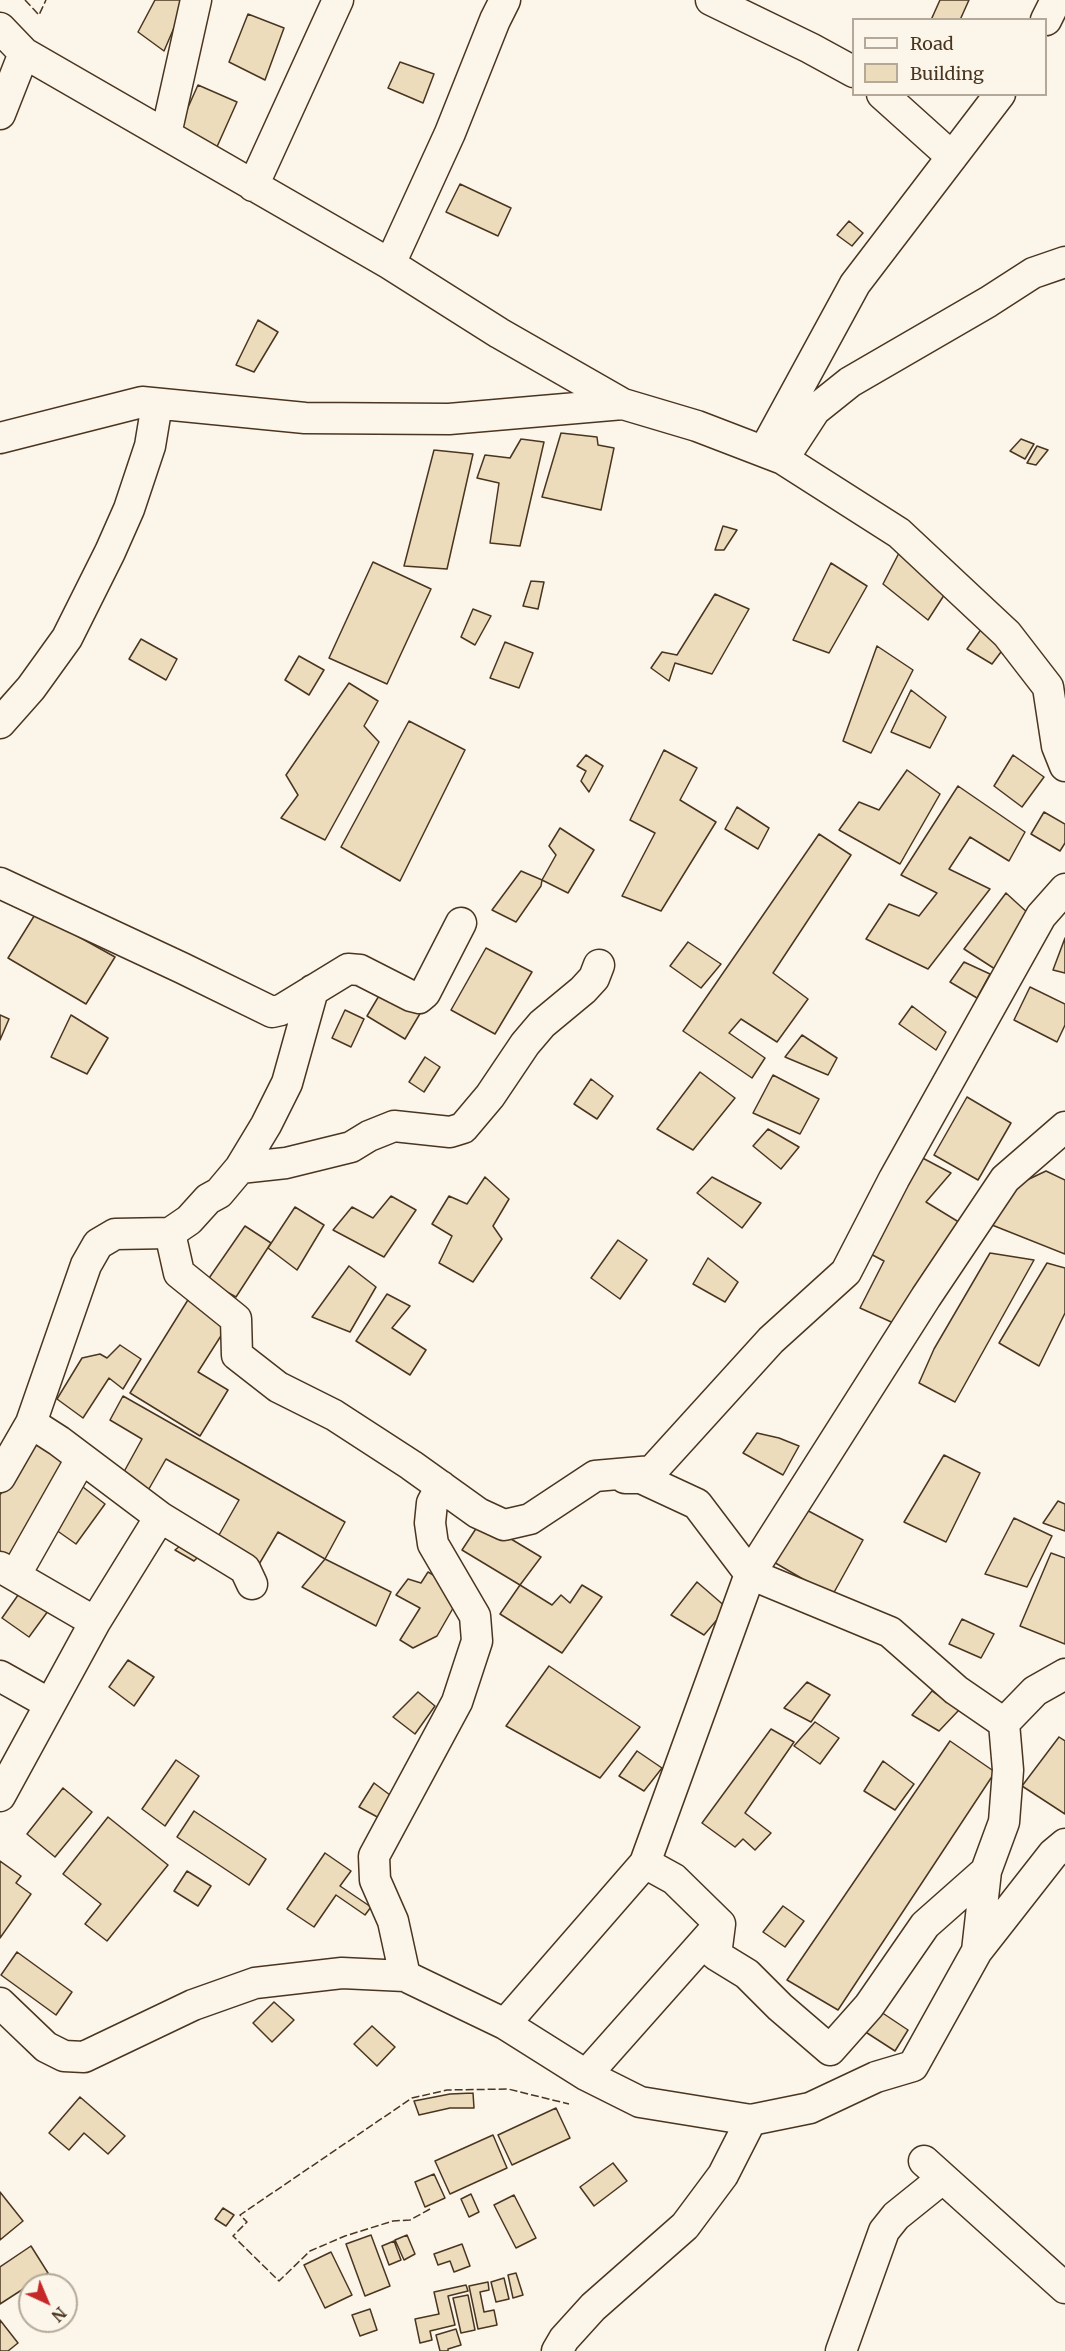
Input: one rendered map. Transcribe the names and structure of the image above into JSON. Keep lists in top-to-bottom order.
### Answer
{
  "legend": ["Road", "Building"],
  "north": "bottom right"
}
